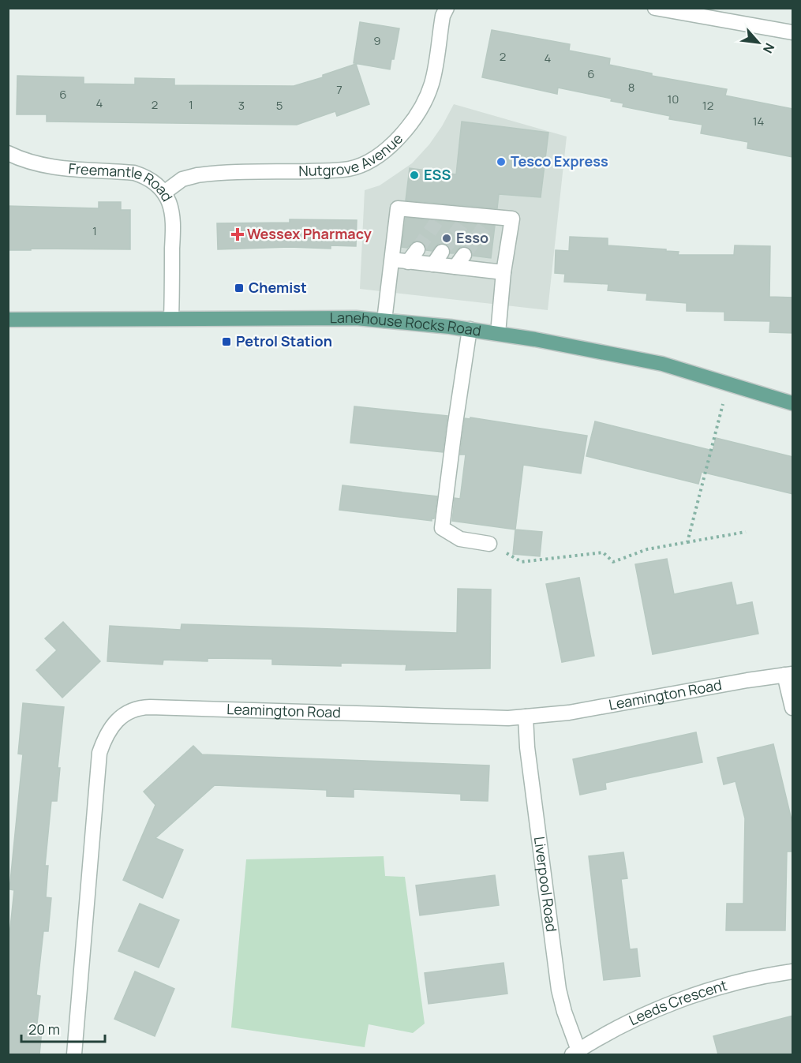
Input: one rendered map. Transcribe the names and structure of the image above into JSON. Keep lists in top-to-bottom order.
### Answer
{
  "streets": {
    "main road": ["Lanehouse Rocks Road"],
    "street": [
      "Nutgrove Avenue",
      "Freemantle Road",
      "Leamington Road",
      "Liverpool Road",
      "Leeds Crescent"
    ]
  },
  "crossings": [
    ["Nutgrove Avenue", "Freemantle Road"],
    ["Freemantle Road", "Lanehouse Rocks Road"],
    ["Leamington Road", "Liverpool Road"],
    ["Liverpool Road", "Leeds Crescent"]
  ],
  "places": {
    "other": ["Tesco Express", "ESS", "Esso"],
    "health": ["Wessex Pharmacy"],
    "transit": ["Chemist", "Petrol Station"]
  },
  "house_numbers": [
    "9",
    "2",
    "4",
    "6",
    "8",
    "7",
    "6",
    "10",
    "4",
    "2",
    "1",
    "3",
    "5",
    "12",
    "14",
    "1"
  ],
  "scale_bar": "20 m",
  "north": "bottom right"
}
